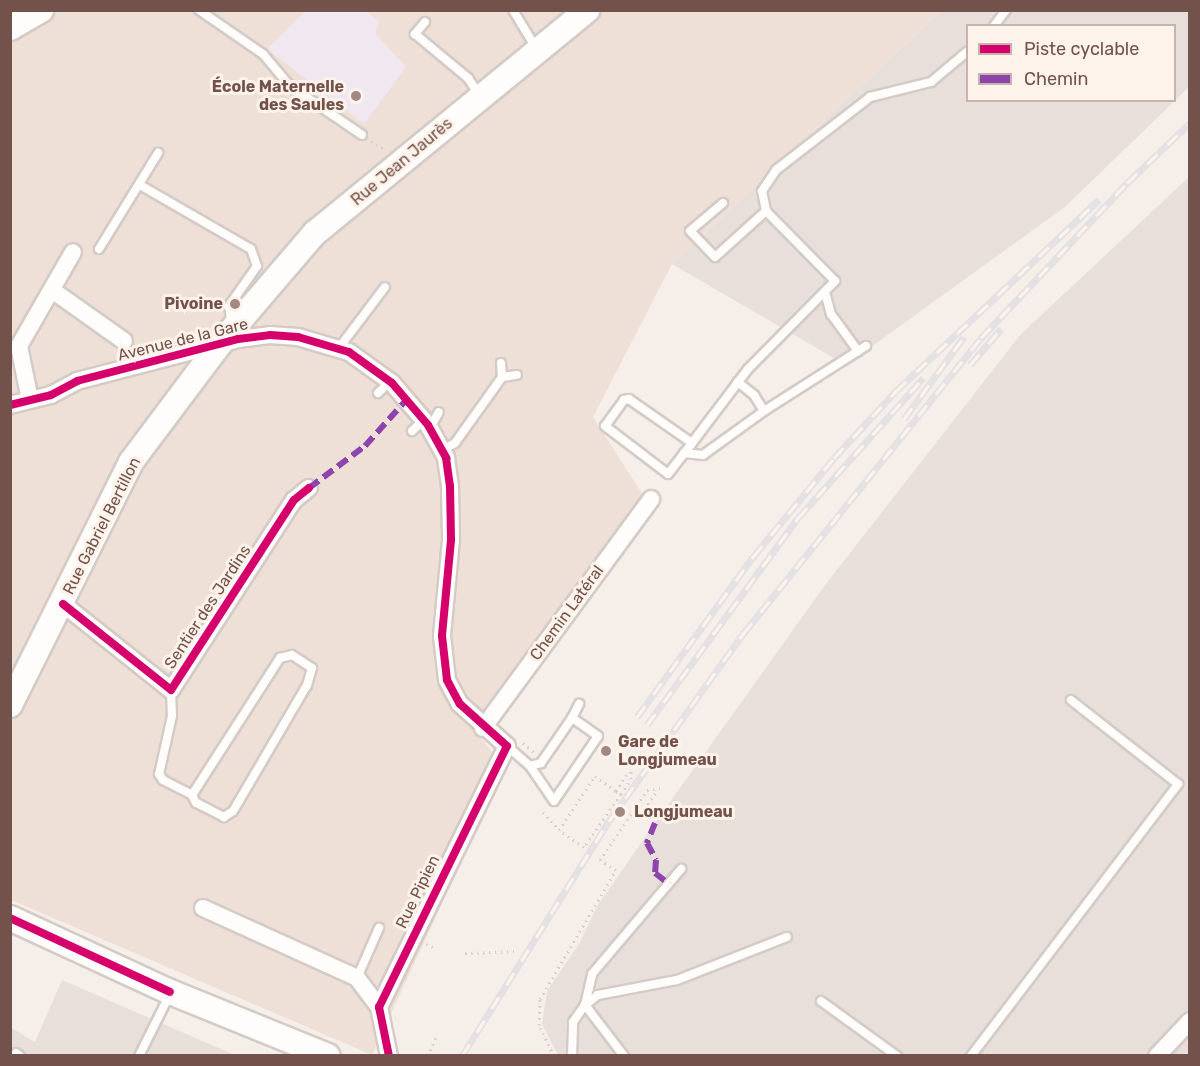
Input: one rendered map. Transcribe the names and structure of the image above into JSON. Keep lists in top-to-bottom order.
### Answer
{
  "streets": {
    "main road": ["Rue Jean Jaurès", "Rue Gabriel Bertillon"],
    "street": [
      "Avenue de la Gare",
      "Sentier des Jardins",
      "Chemin Latéral",
      "Rue Pipien"
    ]
  },
  "crossings": [
    ["Rue Jean Jaurès", "Avenue de la Gare"],
    ["Rue Jean Jaurès", "Rue Gabriel Bertillon"],
    ["Avenue de la Gare", "Rue Gabriel Bertillon"],
    ["Avenue de la Gare", "Chemin Latéral"],
    ["Avenue de la Gare", "Rue Pipien"],
    ["Rue Gabriel Bertillon", "Sentier des Jardins"]
  ],
  "places": [
    "École Maternelle des Saules",
    "Pivoine",
    "Gare de Longjumeau",
    "Longjumeau"
  ],
  "legend": ["Piste cyclable", "Chemin"]
}
